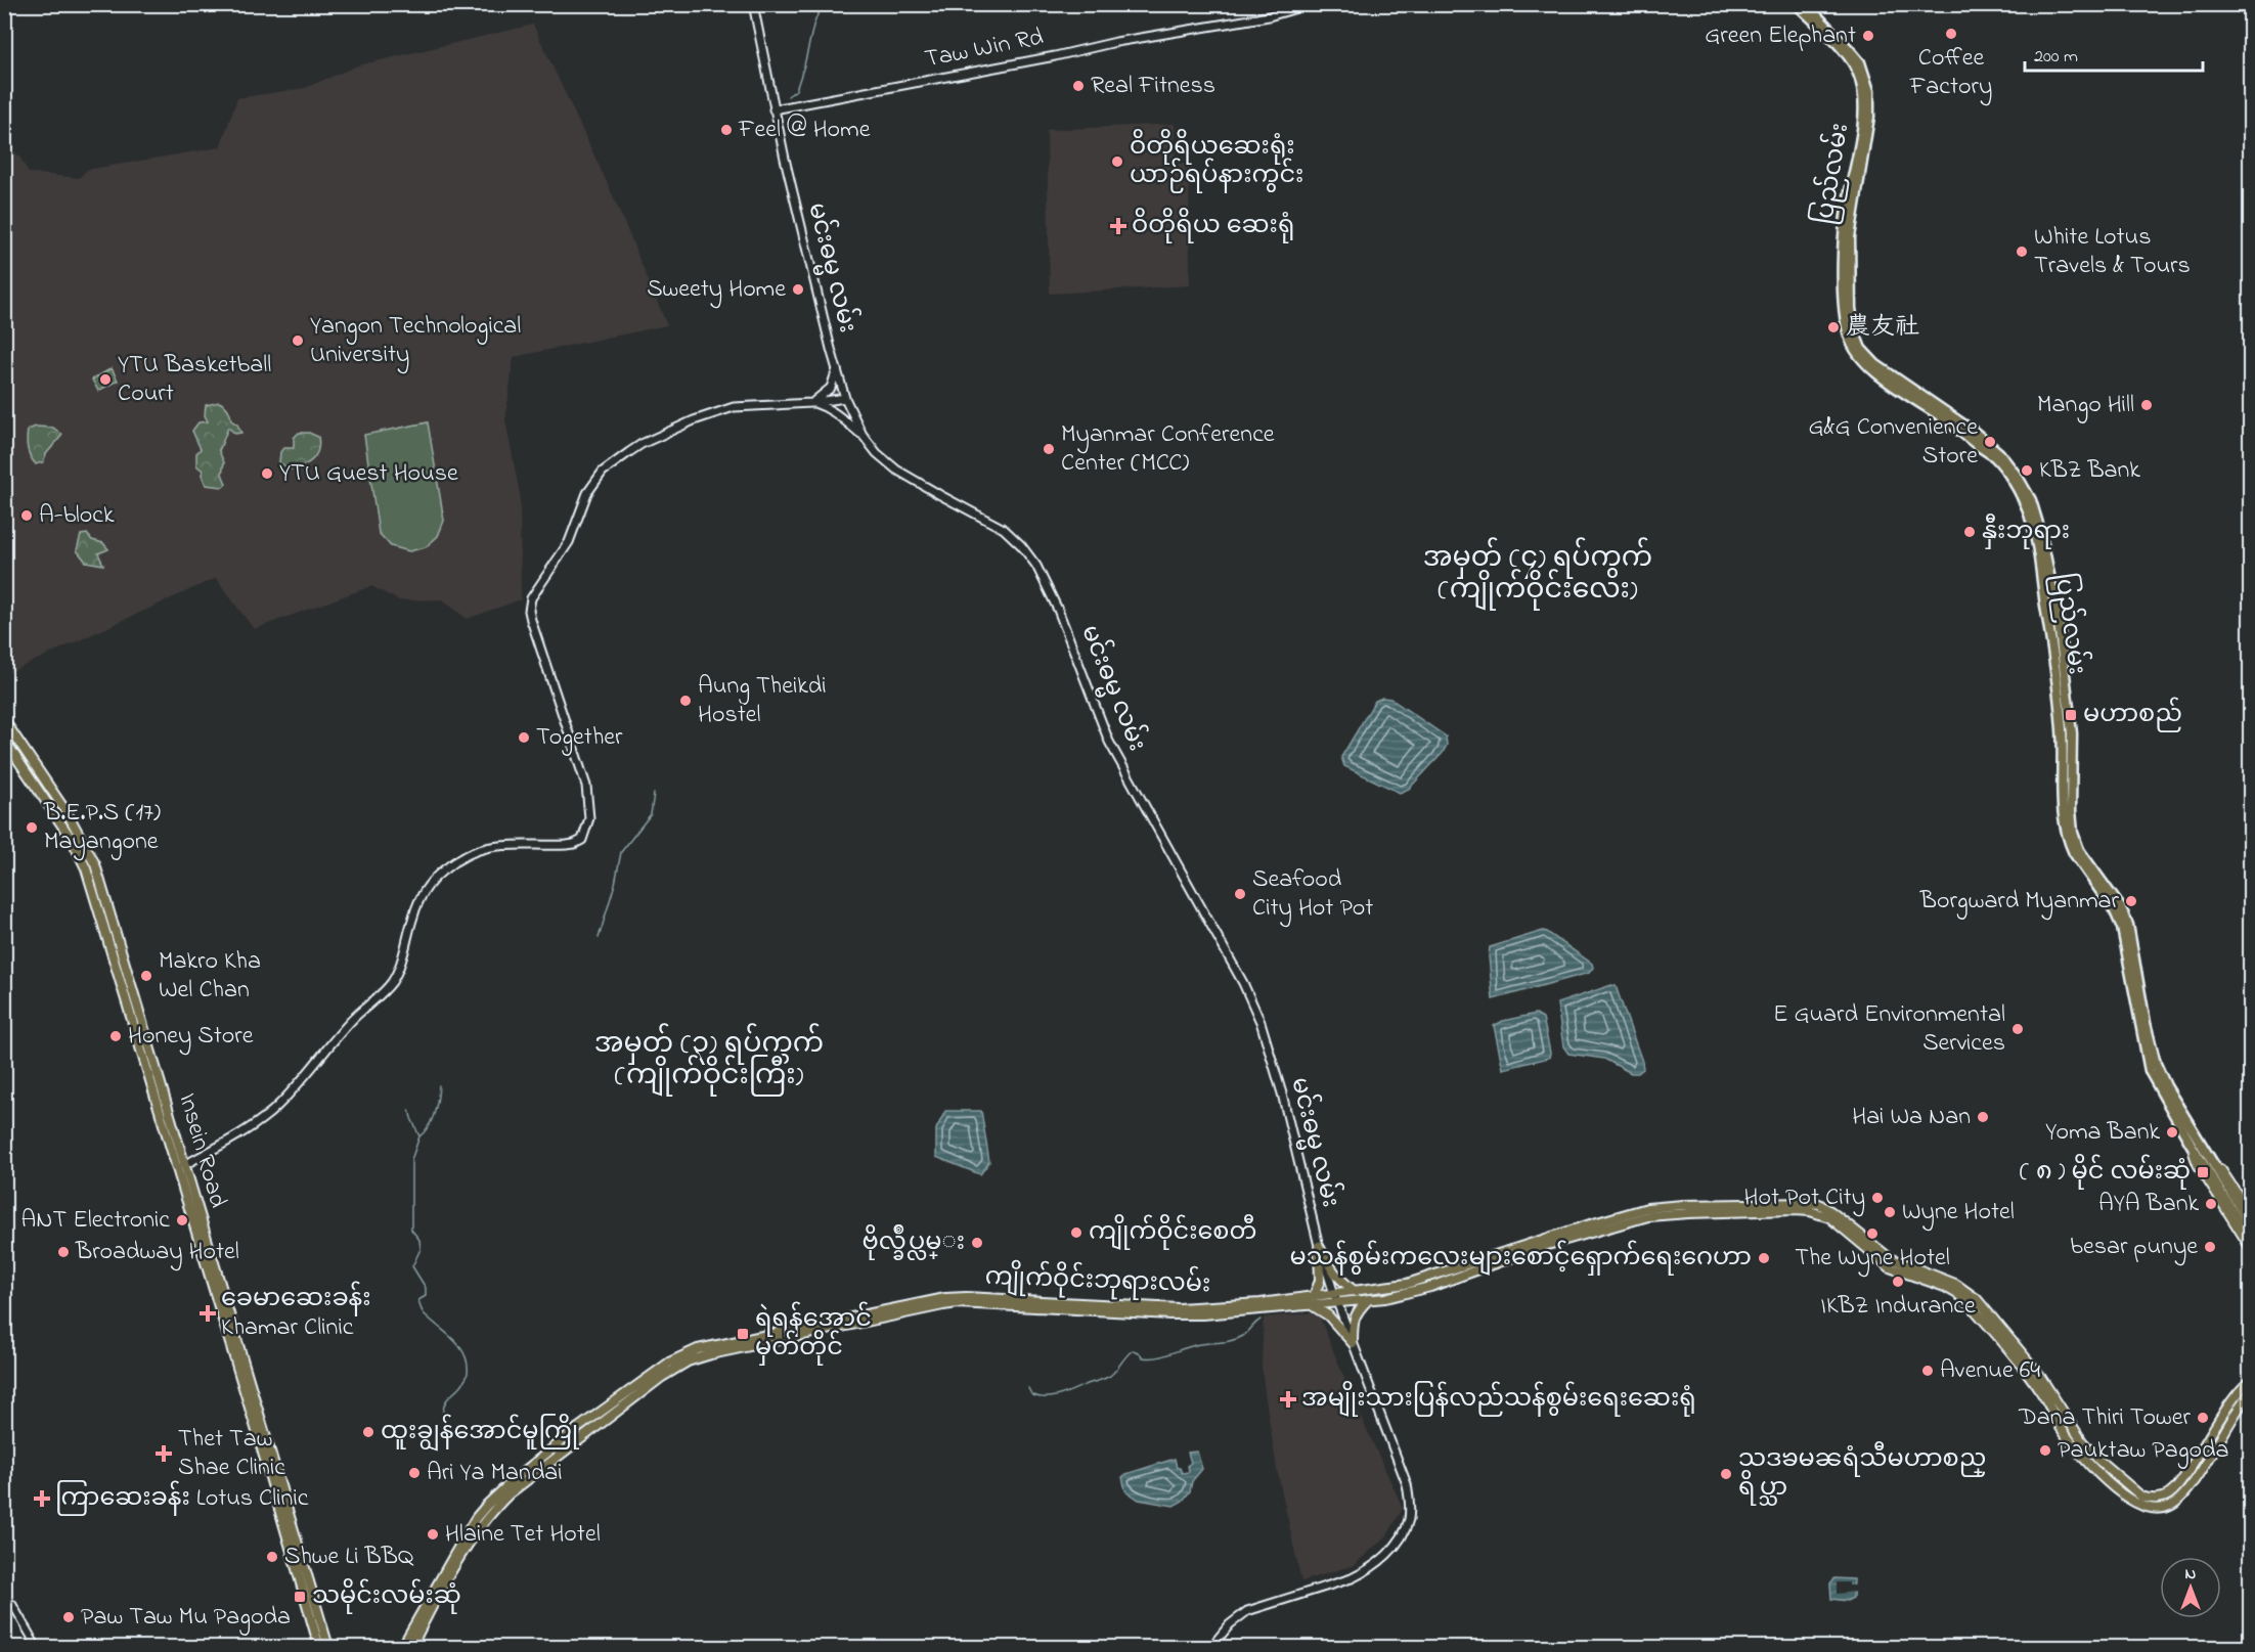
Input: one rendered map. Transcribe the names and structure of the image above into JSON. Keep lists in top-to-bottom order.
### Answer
{
  "streets": {
    "highway": ["ပြည်လမ်း"],
    "main road": [
      "Taw Win Rd",
      "မင်းဓမ္မ လမ်း",
      "Insein Road",
      "ကျိုက်ဝိုင်းဘုရားလမ်း"
    ]
  },
  "crossings": [
    ["Taw Win Rd", "မင်းဓမ္မ လမ်း"],
    ["မင်းဓမ္မ လမ်း", "ကျိုက်ဝိုင်းဘုရားလမ်း"]
  ],
  "districts": ["အမှတ် (၄) ရပ်ကွက် (ကျိုက်ဝိုင်းလေး)", "အမှတ် (၃) ရပ်ကွက် (ကျိုက်ဝိုင်းကြီး)"],
  "places": {
    "other": [
      "Coffee Factory",
      "Green Elephant",
      "Real Fitness",
      "Feel @ Home",
      "ဝိတိုရိယဆေးရုံး ယာဉ်ရပ်နားကွင်း",
      "White Lotus Travels & Tours",
      "Sweety Home",
      "農友社",
      "Yangon Technological University",
      "YTU Basketball Court",
      "Mango Hill",
      "G&G Convenience Store",
      "Myanmar Conference Center (MCC)",
      "KBZ Bank",
      "YTU Guest House",
      "A-block",
      "နှီးဘုရား",
      "Aung Theikdi Hostel",
      "Together",
      "B.E.P.S (17) Mayangone",
      "Seafood City Hot Pot",
      "Borgward Myanmar",
      "Makro Kha Wel Chan",
      "E Guard Environmental Services",
      "Honey Store",
      "Hai Wa Nan",
      "Yoma Bank",
      "Hot Pot City",
      "AYA Bank",
      "Wyne Hotel",
      "ANT Electronic",
      "ကျိုက်ဝိုင်းစေတီ",
      "The Wyne Hotel",
      "ဗိုလ္ခ်ဳပ္လမ္း",
      "besar punye",
      "Broadway Hotel",
      "မသန်စွမ်းကလေးများစောင့်ရှောက်ရေးဂေဟာ",
      "IKBZ Indurance",
      "Avenue 64",
      "Dana Thiri Tower",
      "ထူးချွန်အောင်မူကြို",
      "Pauktaw Pagoda",
      "Ari Ya Mandai",
      "သဒၶမၼရံသီမဟာစည္ ရိပ္သာ",
      "Hlaine Tet Hotel",
      "Shwe Li BBQ",
      "Paw Taw Mu Pagoda"
    ],
    "health": [
      "ဝိတိုရိယ ဆေးရုံ",
      "ခေမာဆေးခန်း Khamar Clinic",
      "အမျိုးသားပြန်လည်သန်စွမ်းရေးဆေးရုံ",
      "Thet Taw Shae Clinic",
      "ကြာဆေးခန်း Lotus Clinic"
    ],
    "transit": [
      "မဟာစည်",
      "( ၈ ) မိုင် လမ်းဆုံ",
      "ရဲရန်အောင် မှတ်တိုင်",
      "သမိုင်းလမ်းဆုံ"
    ]
  },
  "scale_bar": "200 m",
  "north": "top"
}
